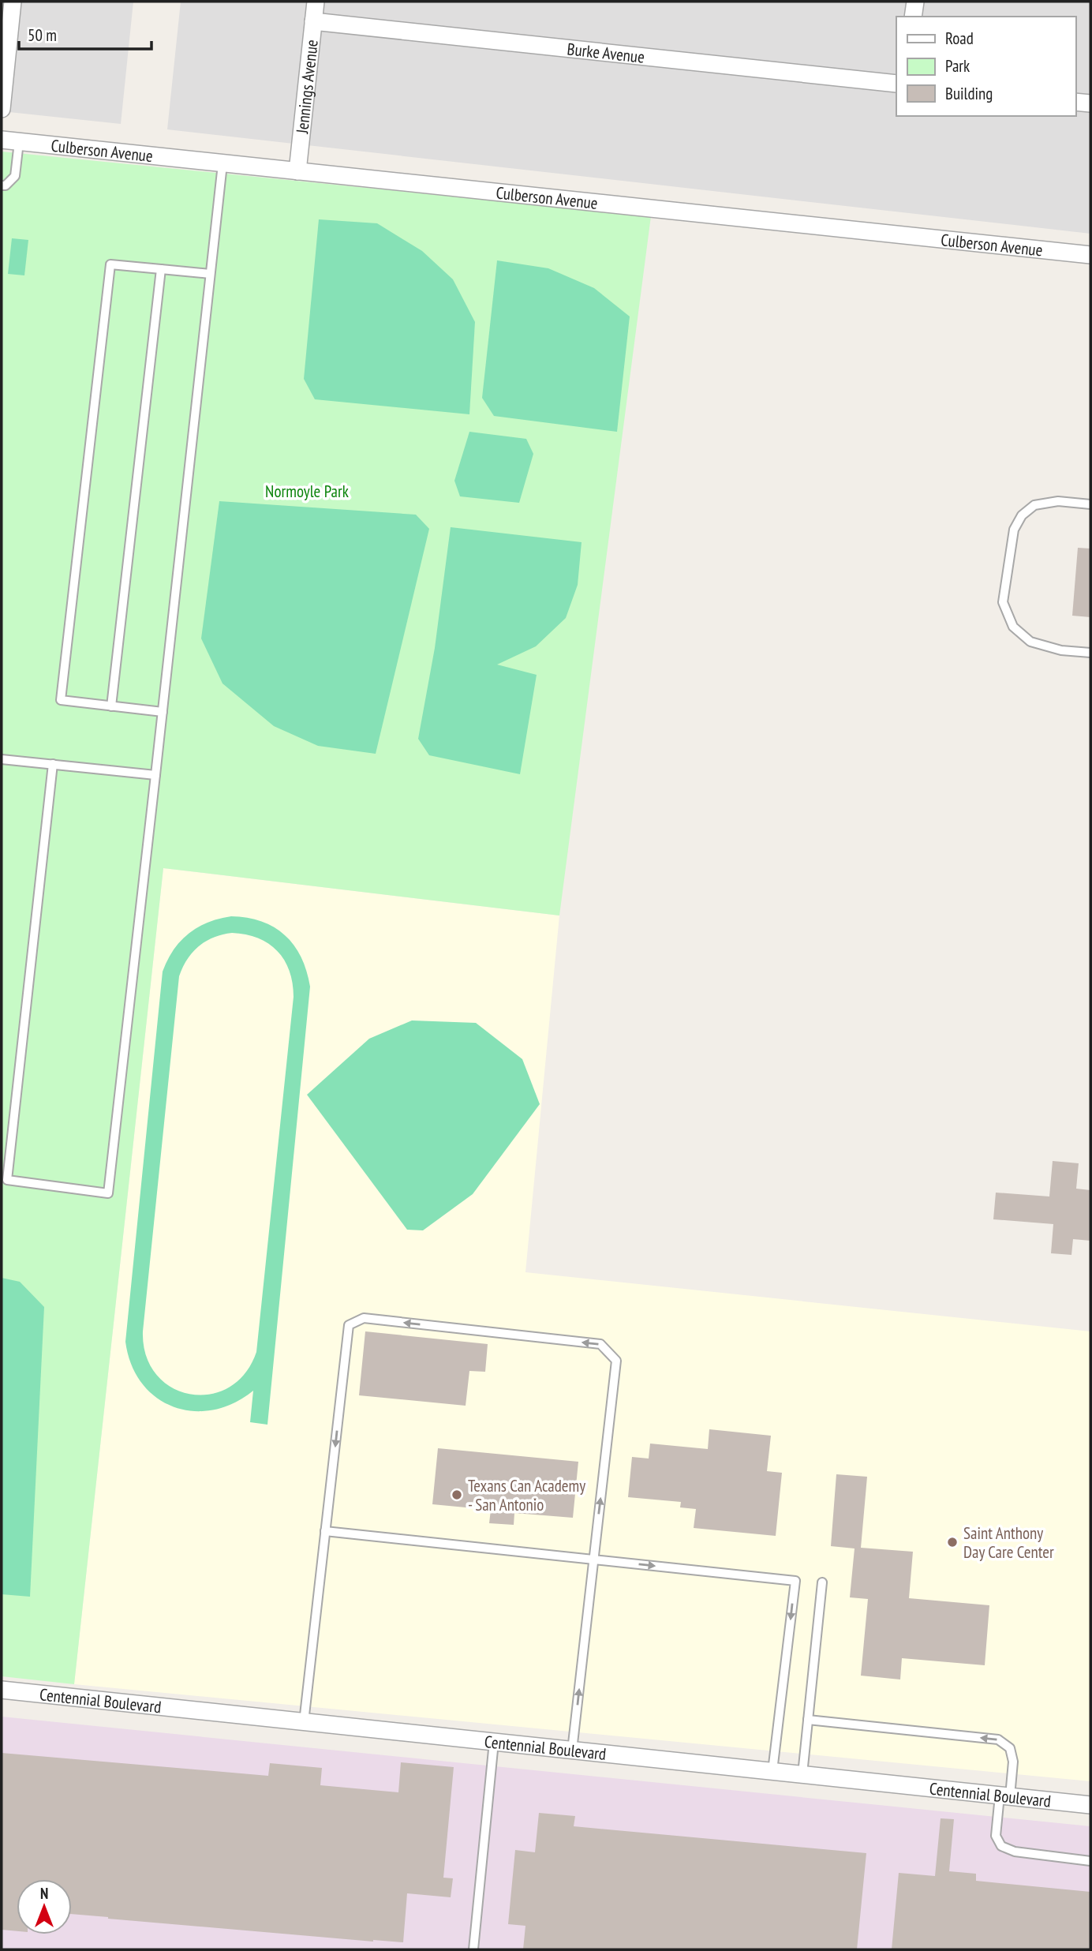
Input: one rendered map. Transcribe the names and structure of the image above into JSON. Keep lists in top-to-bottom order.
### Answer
{
  "streets": {
    "street": [
      "Burke Avenue",
      "Jennings Avenue",
      "Culberson Avenue",
      "Centennial Boulevard"
    ]
  },
  "crossings": [
    ["Burke Avenue", "Jennings Avenue"],
    ["Jennings Avenue", "Culberson Avenue"]
  ],
  "parks": ["Normoyle Park"],
  "places": ["Texans Can Academy - San Antonio", "Saint Anthony Day Care Center"],
  "legend": ["Road", "Park", "Building"],
  "scale_bar": "50 m",
  "north": "top"
}
